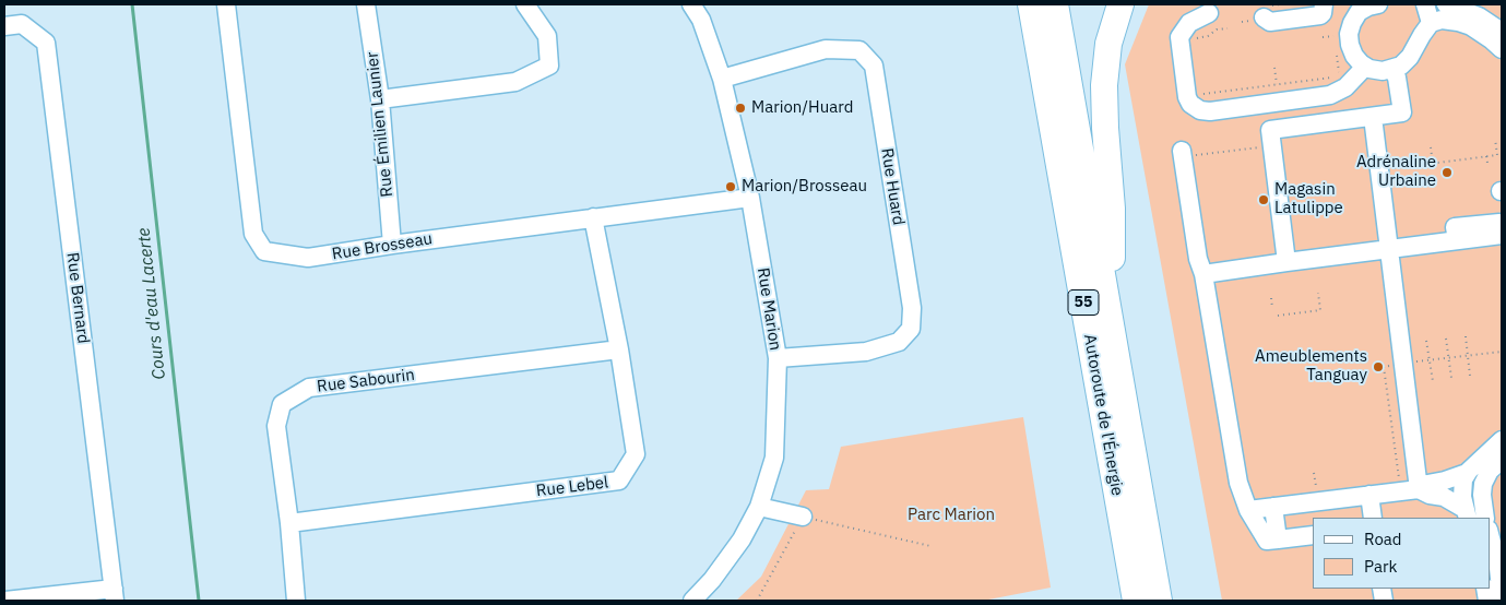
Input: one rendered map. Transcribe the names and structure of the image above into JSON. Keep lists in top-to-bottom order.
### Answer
{
  "streets": {
    "highway": ["55", "Autoroute de l'Énergie"],
    "street": [
      "Rue Émilien Launier",
      "Rue Huard",
      "Rue Brosseau",
      "Rue Bernard",
      "Rue Marion",
      "Rue Sabourin",
      "Rue Lebel"
    ]
  },
  "crossings": [
    ["Rue Émilien Launier", "Rue Brosseau"],
    ["Rue Huard", "Rue Marion"],
    ["Rue Brosseau", "Rue Marion"],
    ["Rue Brosseau", "Rue Lebel"],
    ["Rue Sabourin", "Rue Lebel"]
  ],
  "water": ["Cours d'eau Lacerte"],
  "parks": ["Parc Marion"],
  "places": [
    "Marion/Huard",
    "Adrénaline Urbaine",
    "Marion/Brosseau",
    "Magasin Latulippe",
    "Ameublements Tanguay"
  ],
  "legend": ["Road", "Park"]
}
